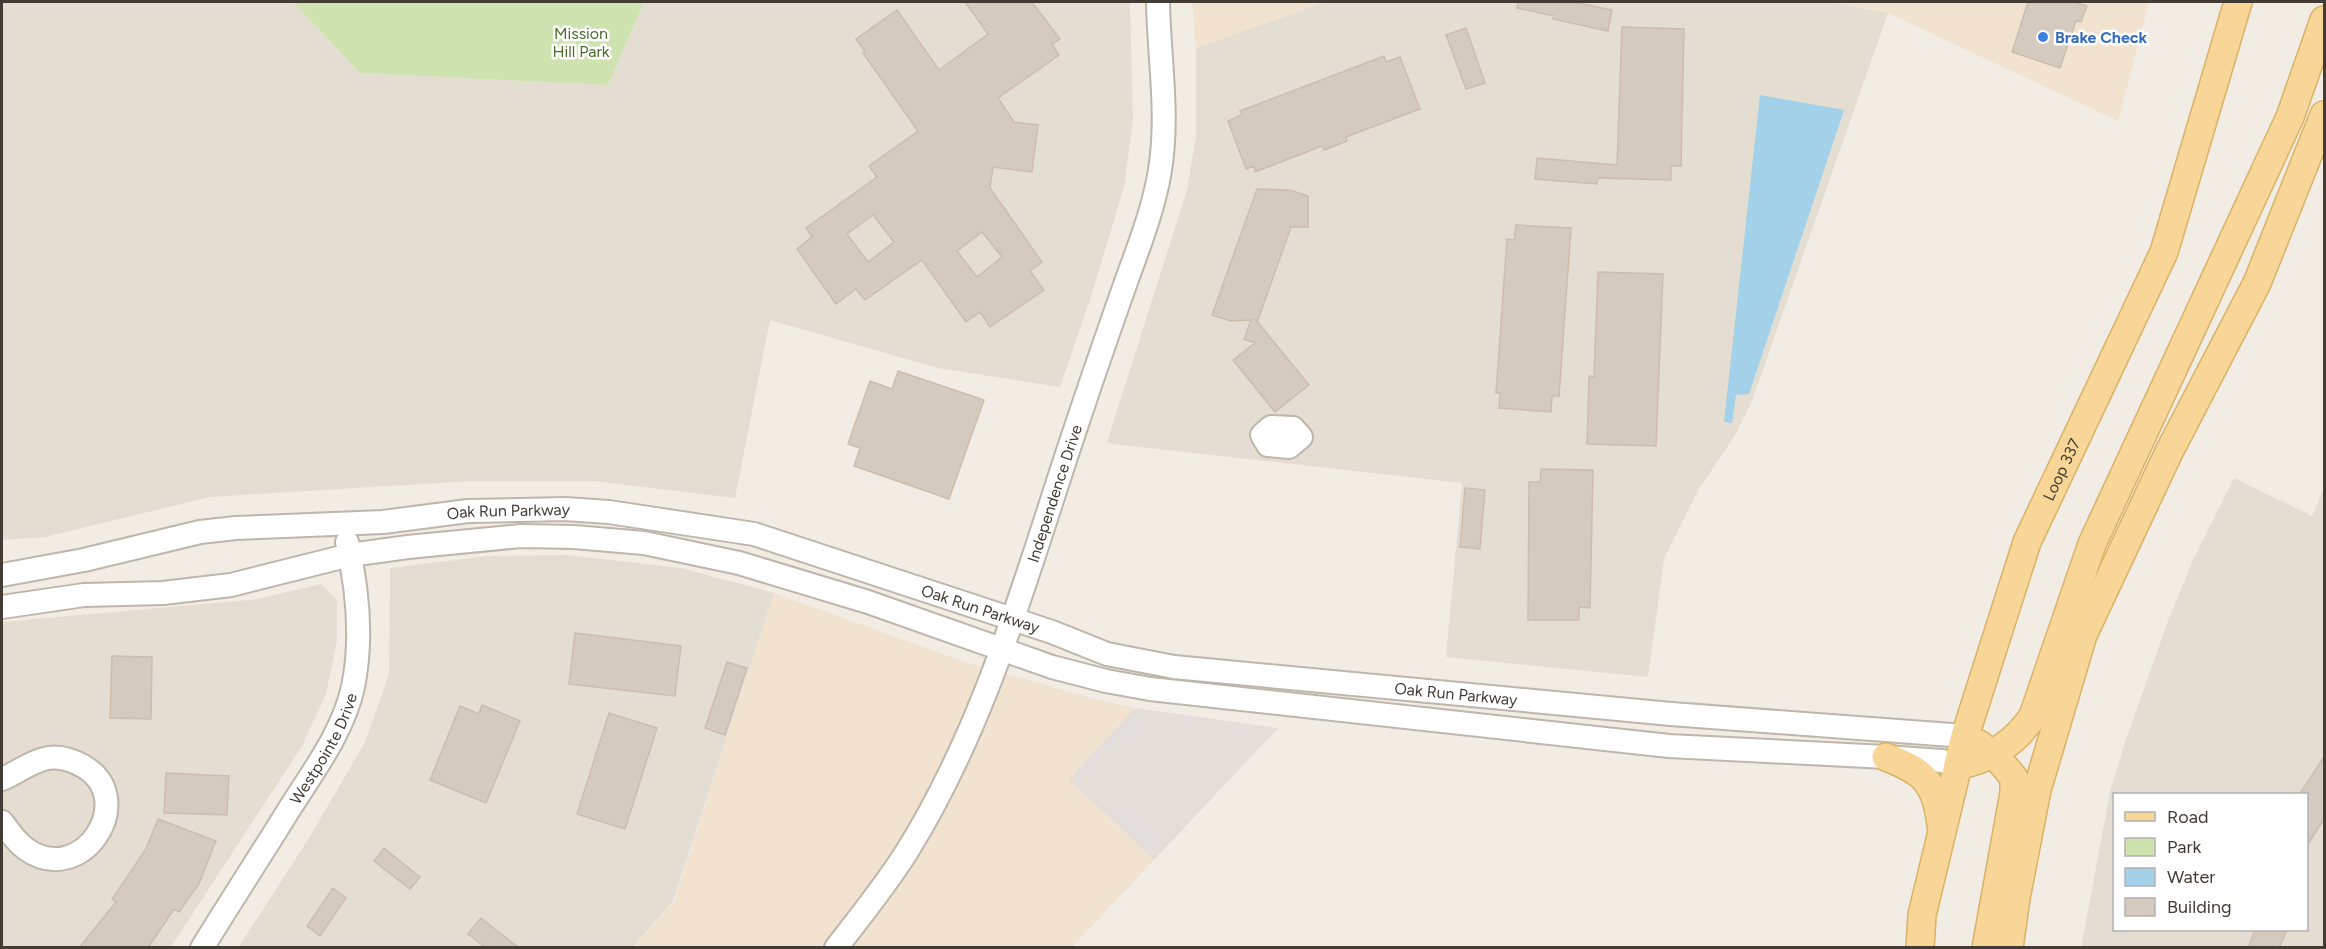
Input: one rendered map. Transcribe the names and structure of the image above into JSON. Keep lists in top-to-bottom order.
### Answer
{
  "streets": {
    "main road": ["Loop 337"],
    "street": ["Independence Drive", "Oak Run Parkway", "Westpointe Drive"]
  },
  "crossings": [
    ["Loop 337", "Oak Run Parkway"],
    ["Independence Drive", "Oak Run Parkway"],
    ["Oak Run Parkway", "Westpointe Drive"]
  ],
  "parks": ["Mission Hill Park"],
  "places": ["Brake Check"],
  "legend": [
    "Road",
    "Park",
    "Water",
    "Building"
  ]
}
